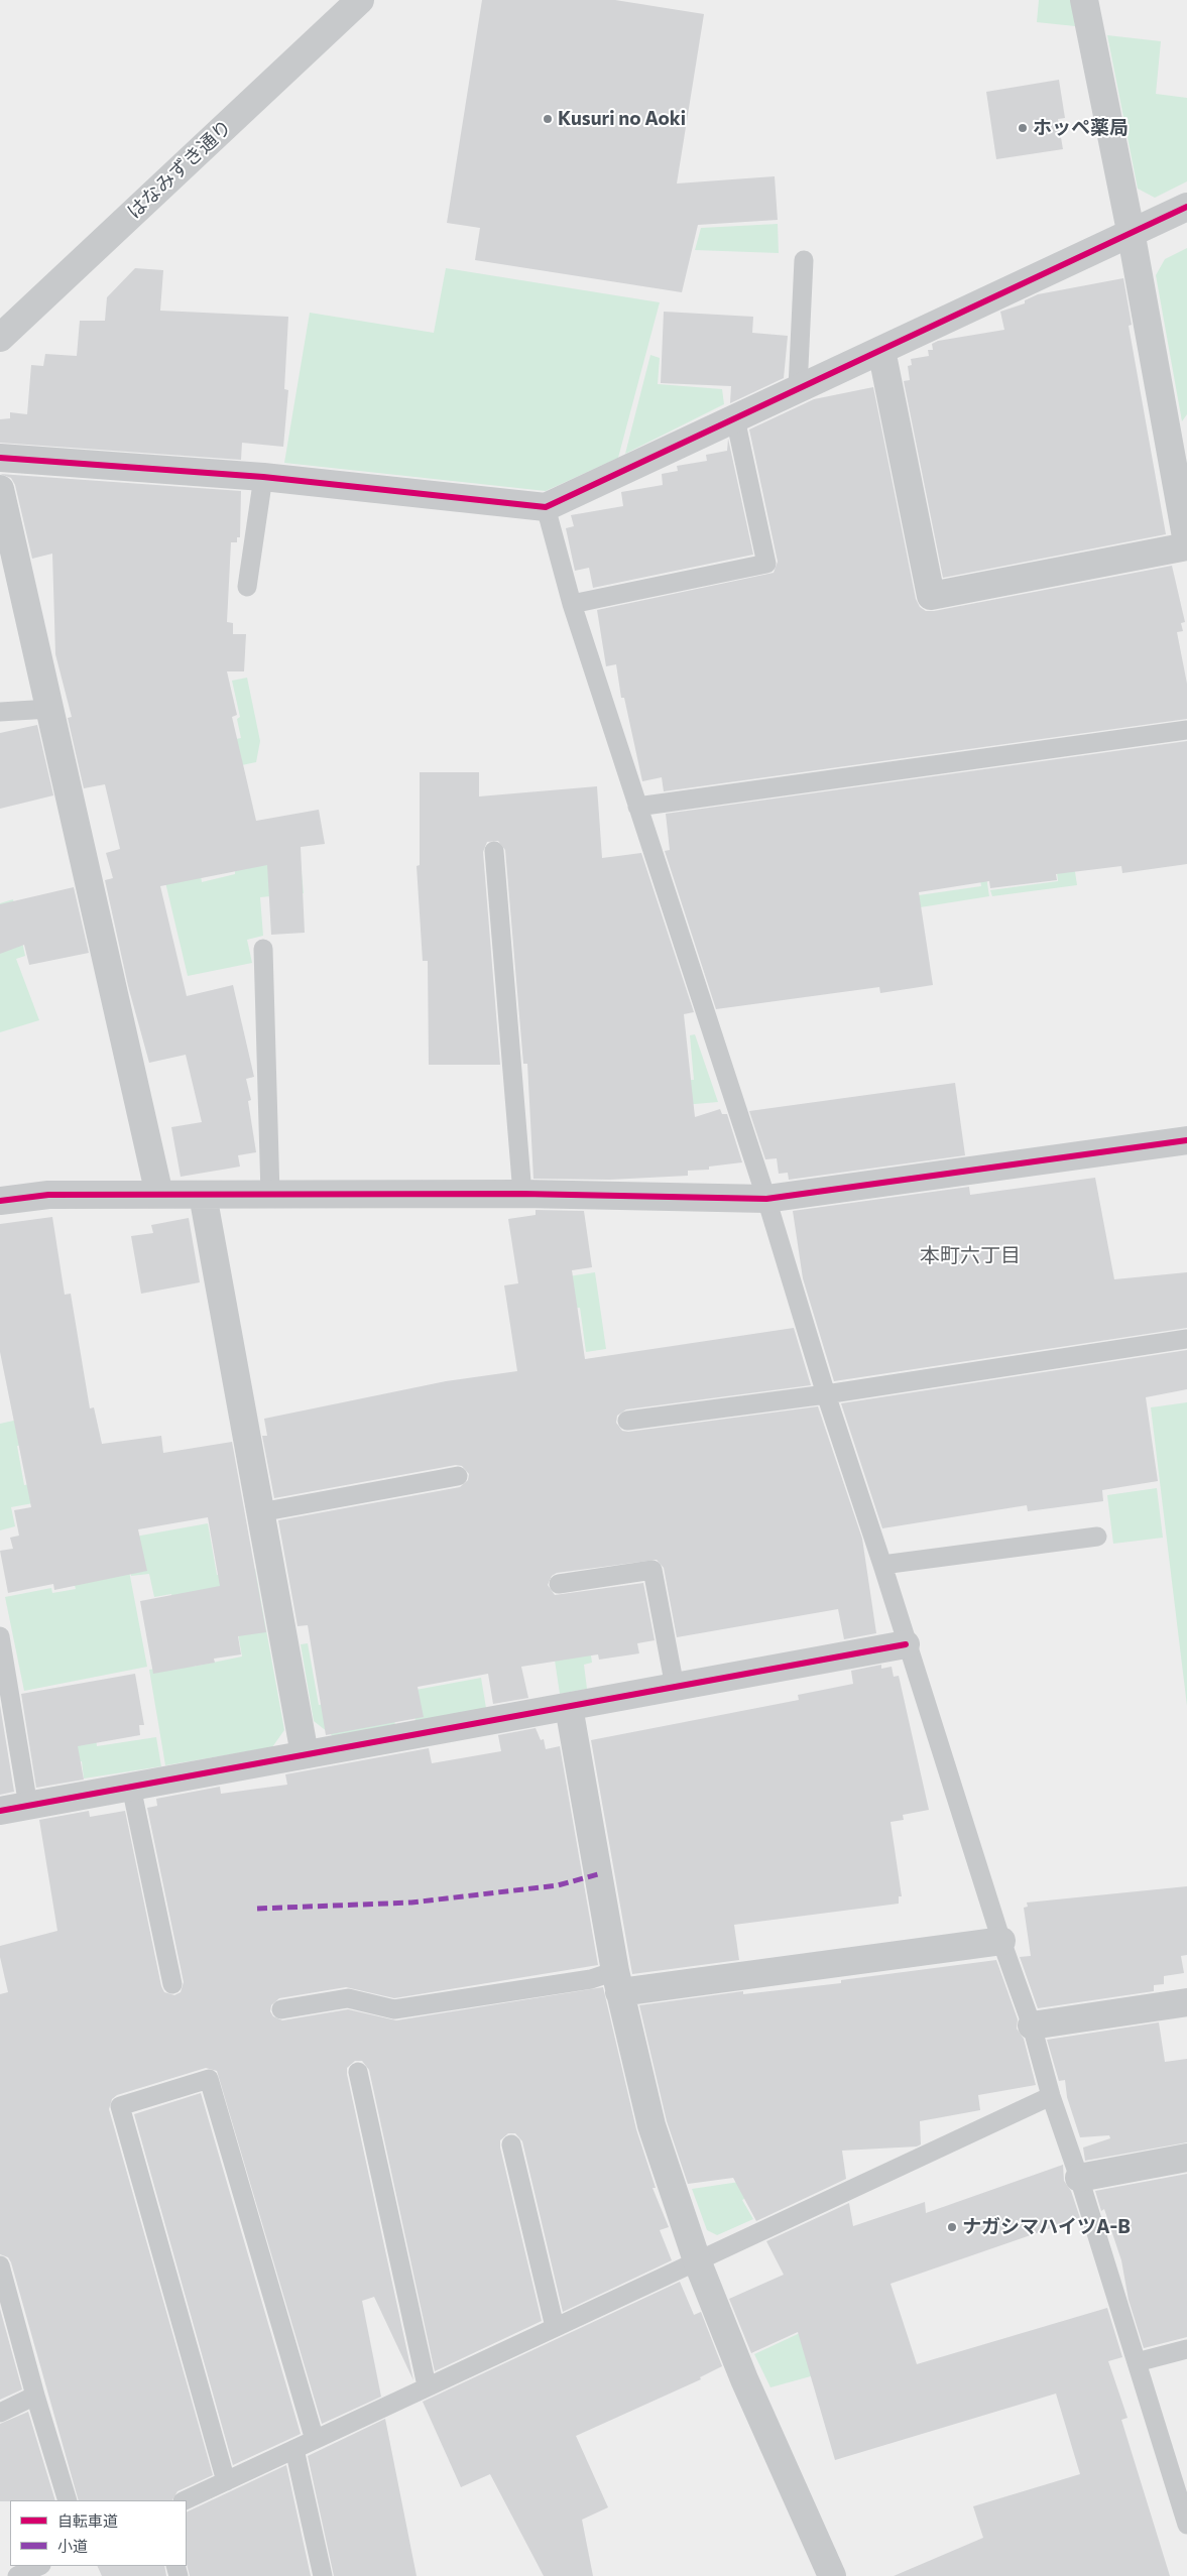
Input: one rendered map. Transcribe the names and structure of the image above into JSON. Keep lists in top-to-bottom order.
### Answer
{
  "streets": {
    "street": ["はなみずき通り"]
  },
  "districts": ["本町六丁目"],
  "places": ["Kusuri no Aoki", "ホッペ薬局", "ナガシマハイツA-B"],
  "legend": ["自転車道", "小道"]
}
